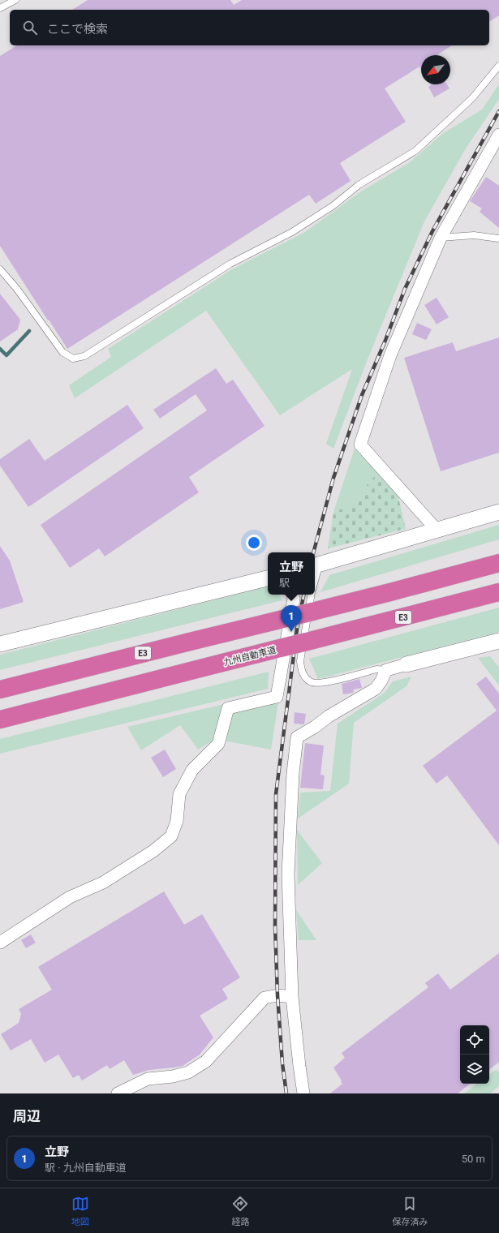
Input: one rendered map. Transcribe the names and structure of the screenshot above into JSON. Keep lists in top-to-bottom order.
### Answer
{
  "streets": {
    "highway": ["E3", "九州自動車道"]
  },
  "north": "bottom left",
  "page": {
    "search": "ここで検索",
    "popup": ["立野", "駅"],
    "pins": "1",
    "heading": "周辺",
    "list": [
      {
        "mark": "1",
        "name": "立野",
        "note": "駅 · 九州自動車道",
        "value": "50 m"
      }
    ],
    "nav": ["地図", "経路", "保存済み"]
  }
}
